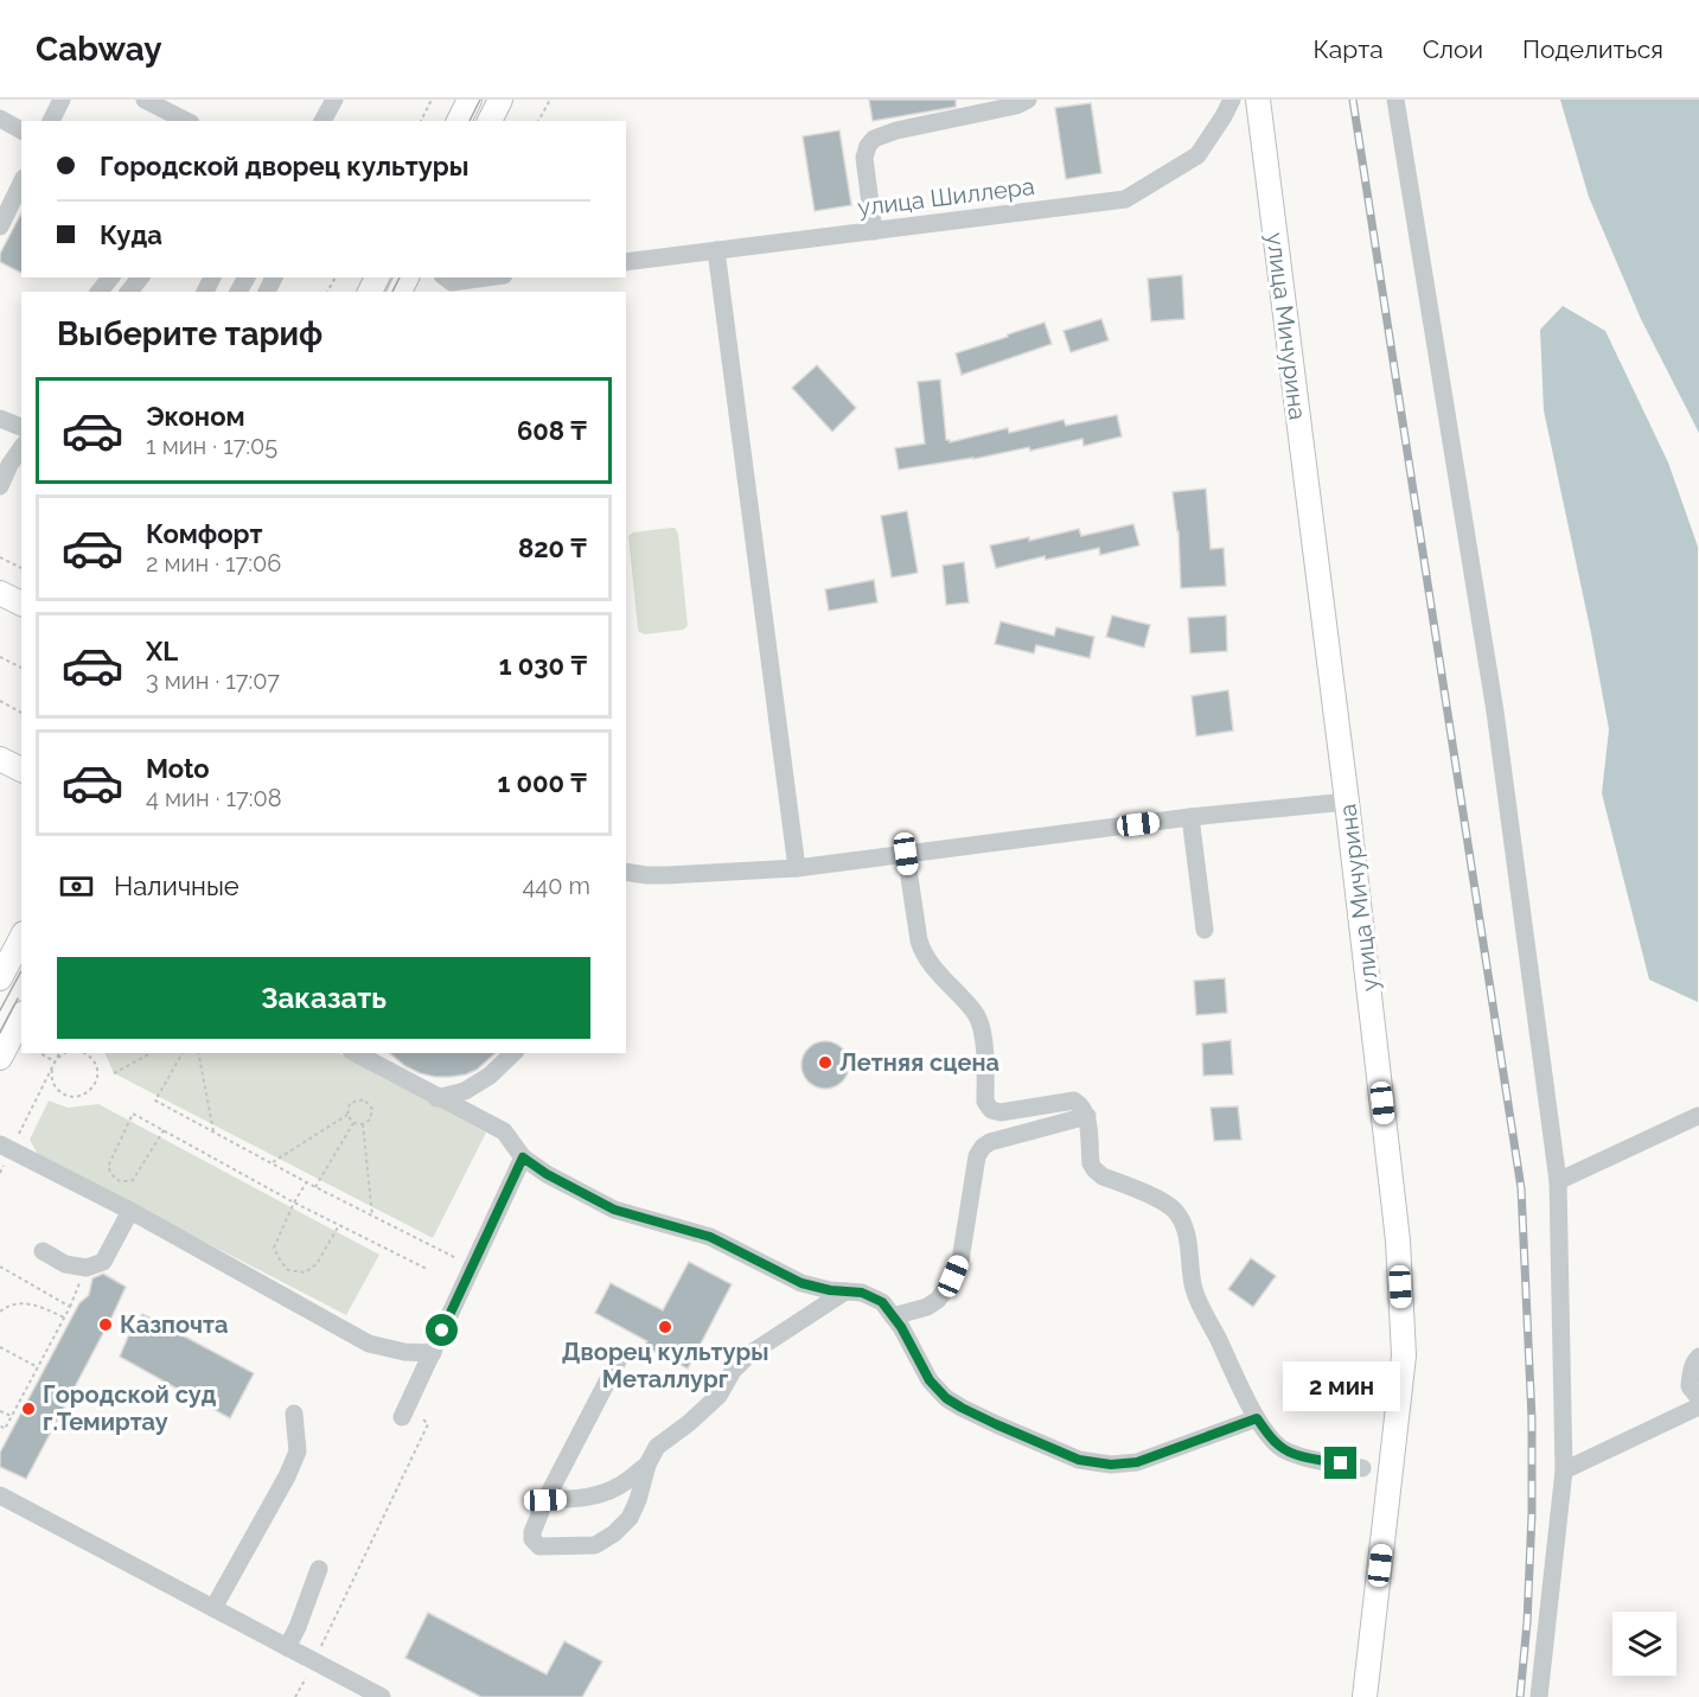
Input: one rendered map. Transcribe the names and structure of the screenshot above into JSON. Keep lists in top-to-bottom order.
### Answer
{
  "streets": {
    "main road": ["улица Мичурина"],
    "street": ["улица Шиллера"]
  },
  "places": [
    "Летняя сцена",
    "Казпочта",
    "Дворец культуры Металлург",
    "Городской суд г.Темиртау"
  ],
  "page": {
    "header": "Cabway",
    "nav": ["Карта", "Слои", "Поделиться"],
    "banner": ["Городской дворец культуры", "Куда"],
    "heading": "Выберите тариф",
    "list": [
      {
        "name": "Эконом",
        "note": "1 мин · 17:05",
        "value": "608 ₸"
      },
      {
        "name": "Комфорт",
        "note": "2 мин · 17:06",
        "value": "820 ₸"
      },
      {
        "name": "XL",
        "note": "3 мин · 17:07",
        "value": "1 030 ₸"
      },
      {
        "name": "Moto",
        "note": "4 мин · 17:08",
        "value": "1 000 ₸"
      }
    ],
    "pay": ["Наличные", "440 m"],
    "buttons": "Заказать",
    "bubble": "2 мин"
  }
}
